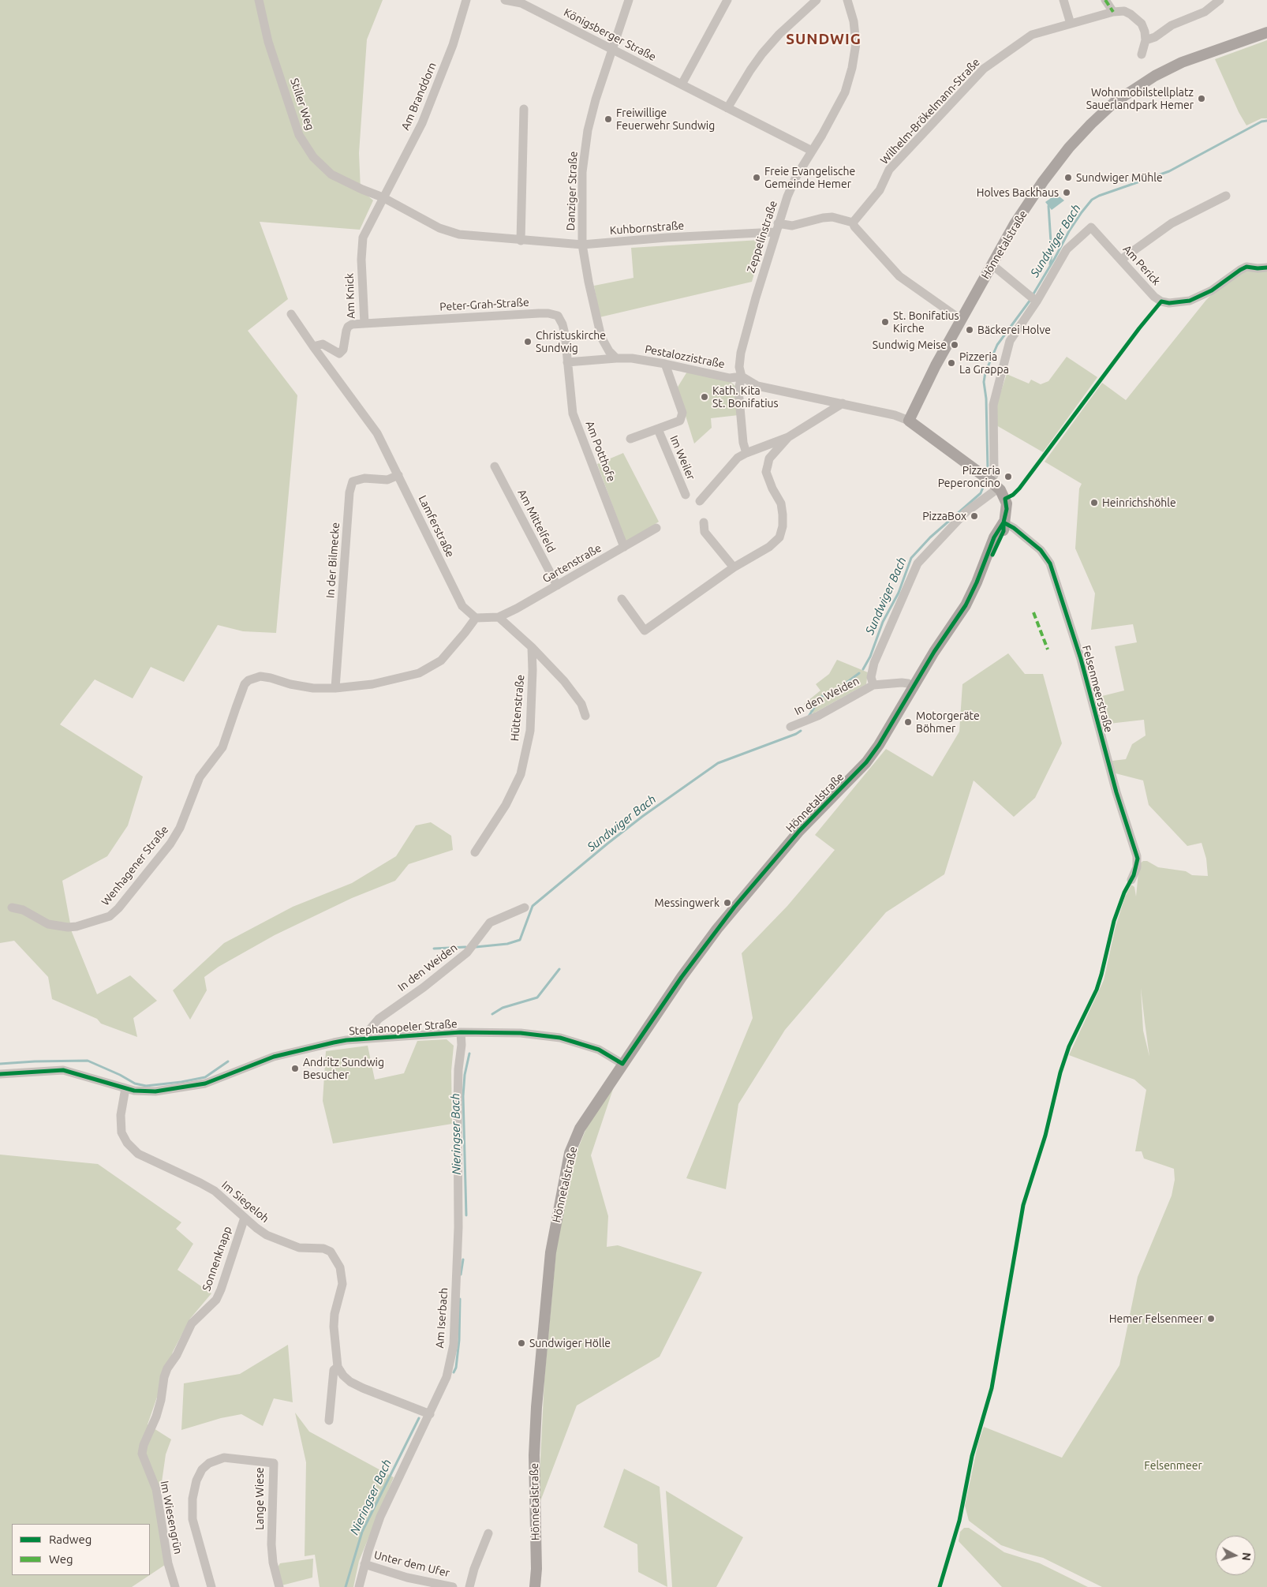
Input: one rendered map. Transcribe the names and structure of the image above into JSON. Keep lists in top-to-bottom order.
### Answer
{
  "streets": {
    "main road": ["Hönnetalstraße"],
    "street": [
      "Königsberger Straße",
      "Am Branddorn",
      "Stiller Weg",
      "Wilhelm-Brökelmann-Straße",
      "Danziger Straße",
      "Kuhbornstraße",
      "Zeppelinstraße",
      "Am Perick",
      "Am Knick",
      "Peter-Grah-Straße",
      "Pestalozzistraße",
      "Am Potthofe",
      "Im Weiler",
      "Am Mittelfeld",
      "Lamferstraße",
      "In der Bilmecke",
      "Gartenstraße",
      "Felsenmeerstraße",
      "In den Weiden",
      "Hüttenstraße",
      "Wenhagener Straße",
      "Stephanopeler Straße",
      "Im Siegeloh",
      "Sonnenknapp",
      "Am Iserbach",
      "Lange Wiese",
      "Im Wiesengrün",
      "Unter dem Ufer"
    ]
  },
  "crossings": [
    ["Königsberger Straße", "Danziger Straße"],
    ["Königsberger Straße", "Zeppelinstraße"],
    ["Am Branddorn", "Stiller Weg"],
    ["Am Branddorn", "Kuhbornstraße"],
    ["Am Branddorn", "Am Knick"],
    ["Stiller Weg", "Kuhbornstraße"],
    ["Stiller Weg", "Am Knick"],
    ["Danziger Straße", "Kuhbornstraße"],
    ["Danziger Straße", "Pestalozzistraße"],
    ["Kuhbornstraße", "Zeppelinstraße"],
    ["Kuhbornstraße", "Am Knick"],
    ["Zeppelinstraße", "Pestalozzistraße"],
    ["Hönnetalstraße", "Pestalozzistraße"],
    ["Hönnetalstraße", "Felsenmeerstraße"],
    ["Hönnetalstraße", "In den Weiden"],
    ["Hönnetalstraße", "Stephanopeler Straße"],
    ["Am Knick", "Peter-Grah-Straße"],
    ["Am Knick", "Lamferstraße"],
    ["Peter-Grah-Straße", "Pestalozzistraße"],
    ["Peter-Grah-Straße", "Am Potthofe"],
    ["Pestalozzistraße", "Am Potthofe"],
    ["Pestalozzistraße", "Im Weiler"],
    ["Am Potthofe", "Gartenstraße"],
    ["Am Mittelfeld", "Gartenstraße"],
    ["Lamferstraße", "In der Bilmecke"],
    ["Lamferstraße", "Wenhagener Straße"],
    ["In der Bilmecke", "Wenhagener Straße"],
    ["In den Weiden", "Stephanopeler Straße"],
    ["Stephanopeler Straße", "Im Siegeloh"],
    ["Stephanopeler Straße", "Am Iserbach"],
    ["Im Siegeloh", "Sonnenknapp"],
    ["Sonnenknapp", "Im Wiesengrün"],
    ["Am Iserbach", "Unter dem Ufer"]
  ],
  "districts": ["SUNDWIG"],
  "water": ["Sundwiger Bach", "Nieringser Bach"],
  "parks": ["Felsenmeer"],
  "places": [
    "Wohnmobilstellplatz Sauerlandpark Hemer",
    "Freiwillige Feuerwehr Sundwig",
    "Freie Evangelische Gemeinde Hemer",
    "Sundwiger Mühle",
    "Holves Backhaus",
    "St. Bonifatius Kirche",
    "Bäckerei Holve",
    "Christuskirche Sundwig",
    "Sundwig Meise",
    "Pizzeria La Grappa",
    "Kath. Kita St. Bonifatius",
    "Pizzeria Peperoncino",
    "Heinrichshöhle",
    "PizzaBox",
    "Motorgeräte Böhmer",
    "Messingwerk",
    "Andritz Sundwig Besucher",
    "Hemer Felsenmeer",
    "Sundwiger Hölle"
  ],
  "legend": ["Radweg", "Weg"],
  "north": "right"
}
